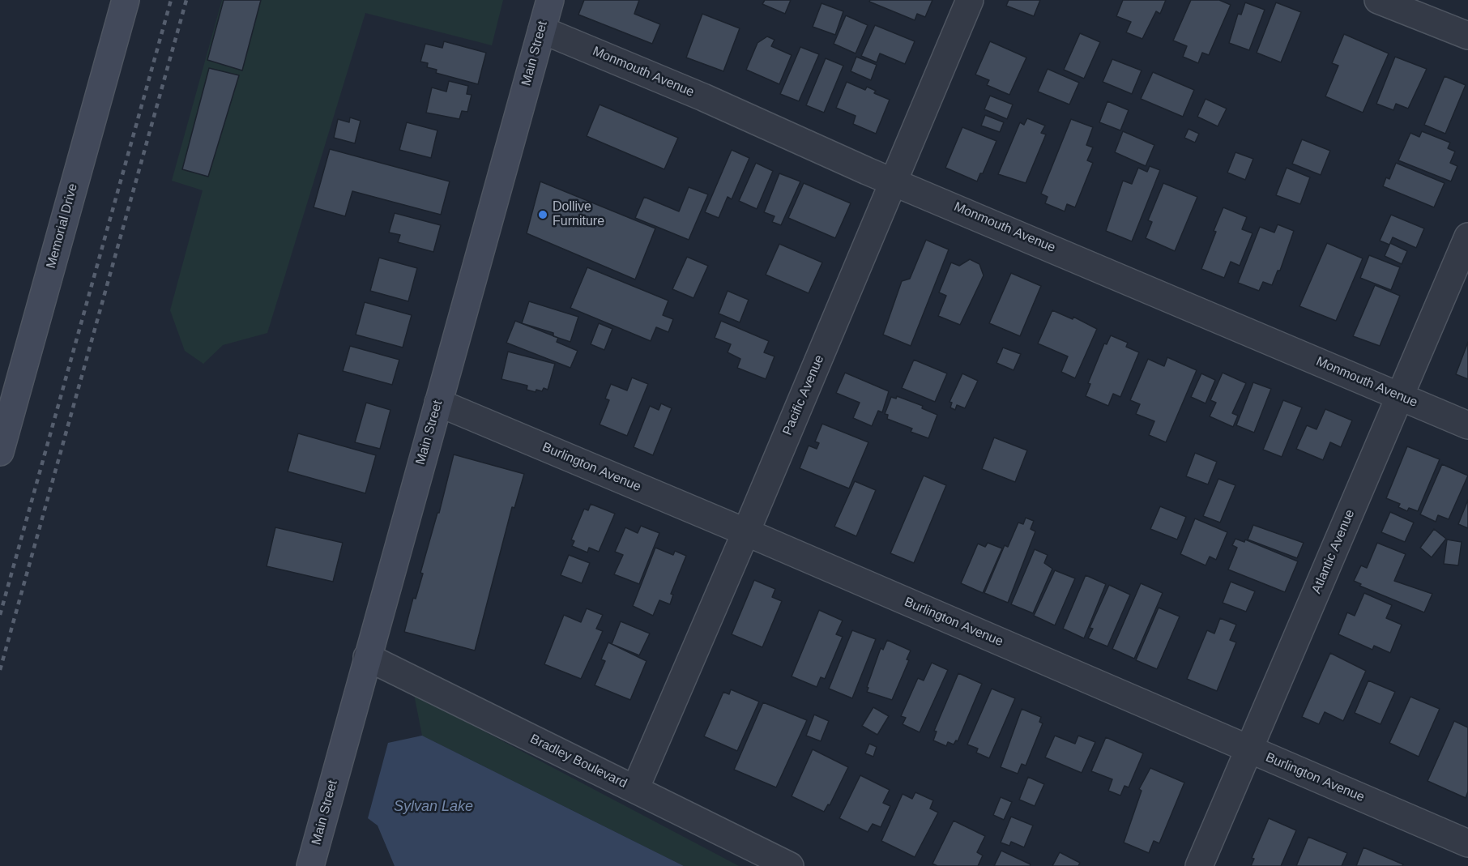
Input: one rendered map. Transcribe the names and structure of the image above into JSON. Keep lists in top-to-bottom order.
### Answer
{
  "streets": {
    "main road": ["Main Street", "Memorial Drive"],
    "street": [
      "Monmouth Avenue",
      "Pacific Avenue",
      "Burlington Avenue",
      "Atlantic Avenue",
      "Bradley Boulevard"
    ]
  },
  "crossings": [
    ["Main Street", "Monmouth Avenue"],
    ["Main Street", "Burlington Avenue"],
    ["Main Street", "Bradley Boulevard"],
    ["Monmouth Avenue", "Pacific Avenue"],
    ["Monmouth Avenue", "Atlantic Avenue"],
    ["Pacific Avenue", "Burlington Avenue"],
    ["Pacific Avenue", "Bradley Boulevard"],
    ["Burlington Avenue", "Atlantic Avenue"]
  ],
  "water": ["Sylvan Lake"],
  "places": ["Dollive Furniture"]
}
